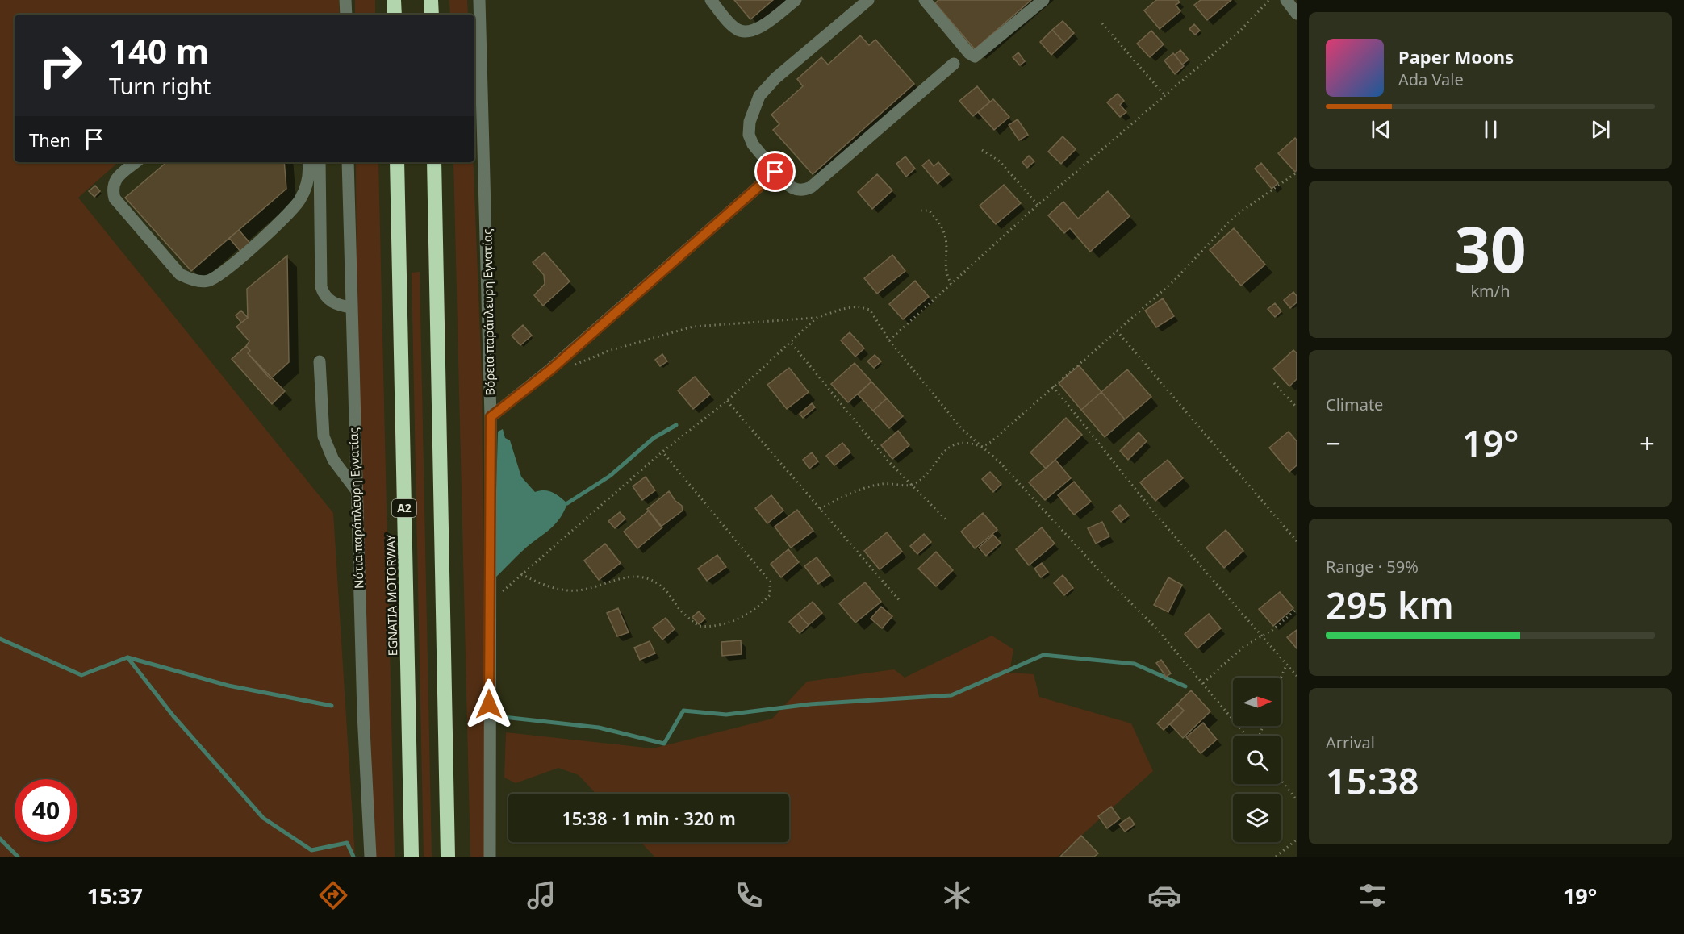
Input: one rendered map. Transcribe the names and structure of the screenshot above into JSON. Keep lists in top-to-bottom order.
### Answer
{
  "streets": {
    "highway": ["Α2", "EGNATIA MOTORWAY"],
    "street": ["Βόρεια παράπλευρη Εγνατίας", "Νότια παράπλευρη Εγνατίας"]
  },
  "north": "right",
  "page": {
    "turn": ["140 m", "Turn right"],
    "song": ["Paper Moons", "Ada Vale"],
    "then": "Then",
    "tile": [
      ["30", "km/h"],
      "Climate",
      ["Range · 59%", "295 km"],
      ["Arrival", "15:38"]
    ],
    "heat": ["−", "19°", "+"],
    "limit": "40",
    "trip": "15:38 · 1 min · 320 m",
    "tabs": ["15:37", "19°"]
  }
}
